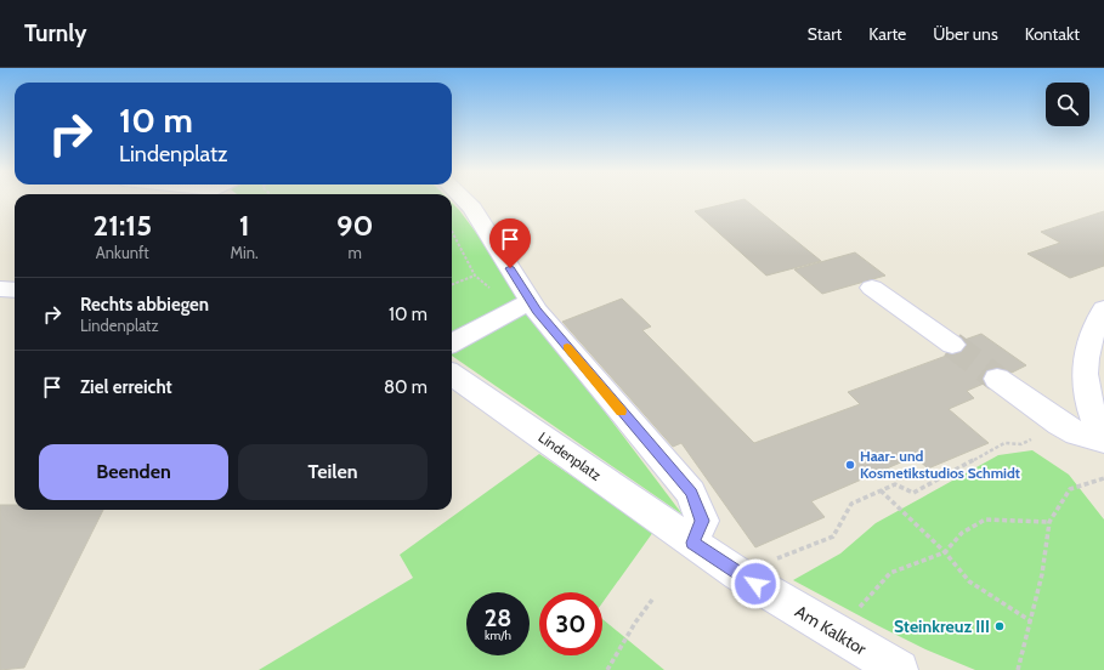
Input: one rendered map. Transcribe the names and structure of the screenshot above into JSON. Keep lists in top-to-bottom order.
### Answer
{
  "streets": {
    "street": ["Lindenplatz", "Am Kalktor"]
  },
  "crossings": [
    ["Lindenplatz", "Am Kalktor"]
  ],
  "places": ["Haar- und Kosmetikstudios Schmidt", "Steinkreuz III"],
  "page": {
    "header": "Turnly",
    "nav": [
      "Start",
      "Karte",
      "Über uns",
      "Kontakt"
    ],
    "turn": ["10 m", "Lindenplatz"],
    "eta": [
      "21:15",
      "Ankunft",
      "1",
      "Min.",
      "90",
      "m"
    ],
    "list": [
      {
        "name": "Rechts abbiegen",
        "note": "Lindenplatz",
        "value": "10 m"
      },
      {
        "name": "Ziel erreicht",
        "value": "80 m"
      }
    ],
    "buttons": ["Beenden", "Teilen"],
    "speed": "28 km/h",
    "limit": "30"
  }
}
